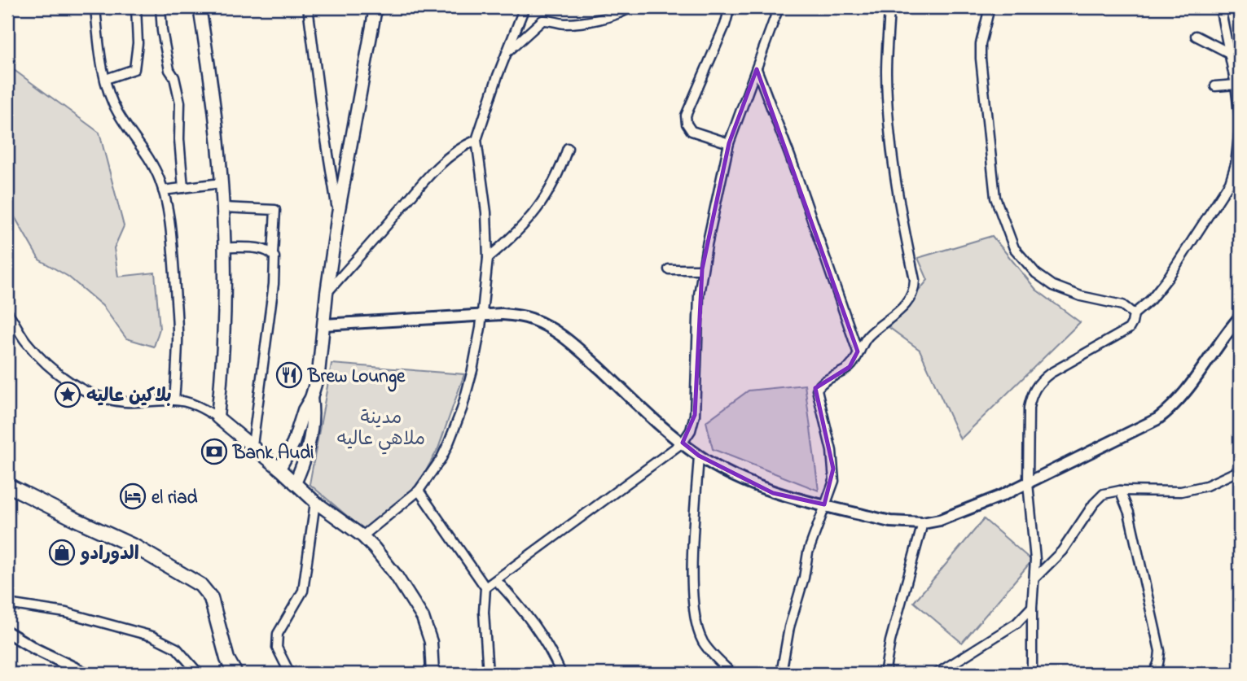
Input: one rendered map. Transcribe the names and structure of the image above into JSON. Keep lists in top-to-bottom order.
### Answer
{
  "parks": ["مدينة ملاهي عاليه"],
  "places": {
    "restaurant": ["Brew Lounge"],
    "place": ["بلاكين عاليه"],
    "bank": ["Bank Audi"],
    "hotel": ["el riad"],
    "shop": ["الدورادو"]
  }
}
